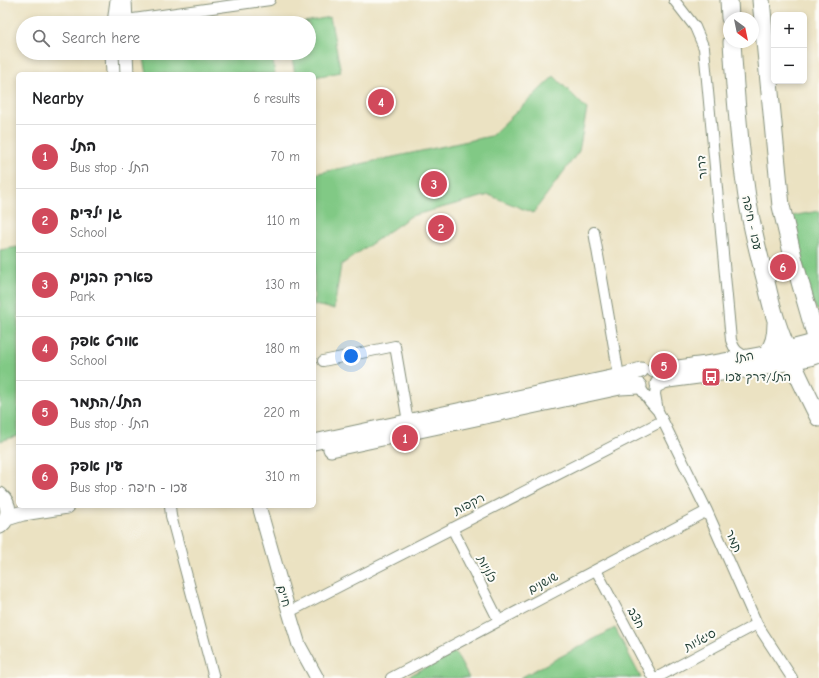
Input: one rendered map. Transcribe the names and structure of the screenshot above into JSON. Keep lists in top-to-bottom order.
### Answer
{
  "streets": {
    "highway": ["עכו - חיפה"],
    "main road": ["התל"],
    "street": [
      "דרור",
      "רקפות",
      "תמר",
      "כלניות",
      "שושנים",
      "חיים",
      "חצב",
      "סיגליות"
    ]
  },
  "crossings": [
    ["עכו - חיפה", "התל"],
    ["התל", "תמר"],
    ["רקפות", "תמר"],
    ["רקפות", "כלניות"],
    ["רקפות", "חיים"],
    ["תמר", "שושנים"],
    ["תמר", "סיגליות"],
    ["כלניות", "שושנים"],
    ["שושנים", "חצב"]
  ],
  "places": {
    "bus stop": ["התל/דרך עכו"]
  },
  "north": "bottom right",
  "page": {
    "map_buttons": ["+", "−"],
    "search": "Search here",
    "heading": ["Nearby", "6 results"],
    "pins": [
      "4",
      "3",
      "2",
      "6",
      "5",
      "1"
    ],
    "list": [
      {
        "mark": "1",
        "name": "התל",
        "note": "Bus stop · התל",
        "value": "70 m"
      },
      {
        "mark": "2",
        "name": "גן ילדים",
        "note": "School",
        "value": "110 m"
      },
      {
        "mark": "3",
        "name": "פארק הבנים",
        "note": "Park",
        "value": "130 m"
      },
      {
        "mark": "4",
        "name": "אורט אפק",
        "note": "School",
        "value": "180 m"
      },
      {
        "mark": "5",
        "name": "התל/התמר",
        "note": "Bus stop · התל",
        "value": "220 m"
      },
      {
        "mark": "6",
        "name": "עין אפק",
        "note": "Bus stop · עכו - חיפה",
        "value": "310 m"
      }
    ]
  }
}
